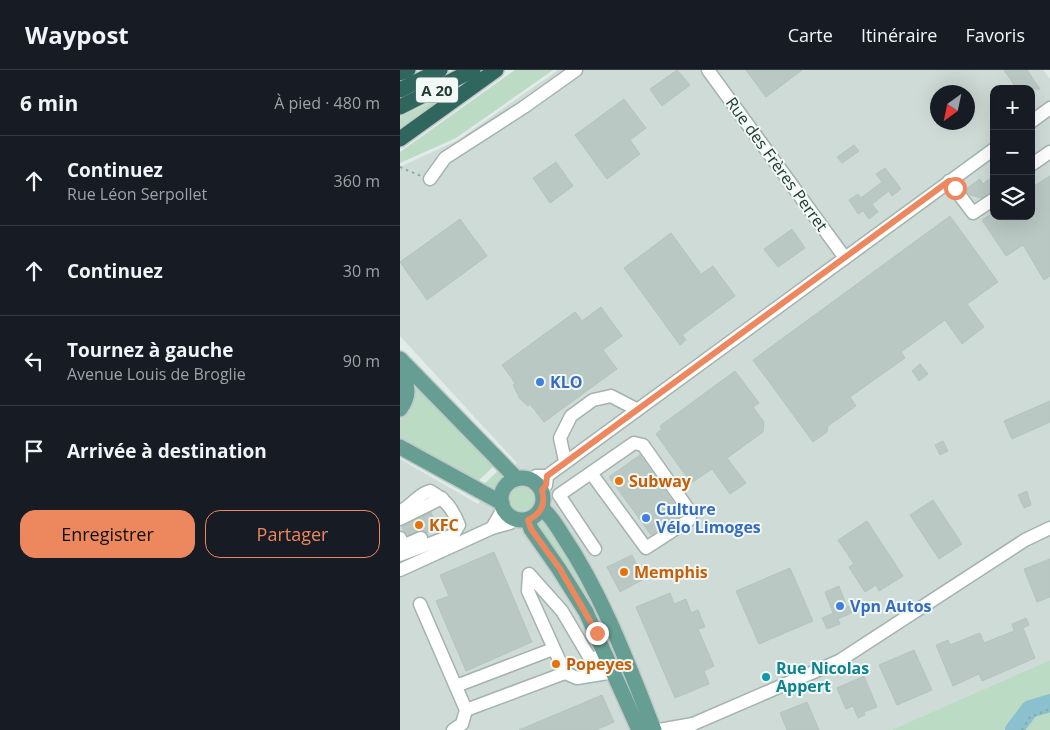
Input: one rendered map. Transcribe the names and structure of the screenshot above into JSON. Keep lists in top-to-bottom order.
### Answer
{
  "streets": {
    "highway": ["A 20"],
    "street": ["Rue des Frères Perret"]
  },
  "places": [
    "KLO",
    "Subway",
    "Culture Vélo Limoges",
    "KFC",
    "Memphis",
    "Vpn Autos",
    "Popeyes",
    "Rue Nicolas Appert"
  ],
  "north": "bottom left",
  "page": {
    "header": "Waypost",
    "nav": ["Carte", "Itinéraire", "Favoris"],
    "heading": ["6 min", "À pied · 480 m"],
    "map_buttons": ["+", "−"],
    "list": [
      ["Continuez", "Rue Léon Serpollet", "360 m"],
      ["Continuez", "30 m"],
      ["Tournez à gauche", "Avenue Louis de Broglie", "90 m"],
      "Arrivée à destination"
    ],
    "buttons": ["Enregistrer", "Partager"]
  }
}
